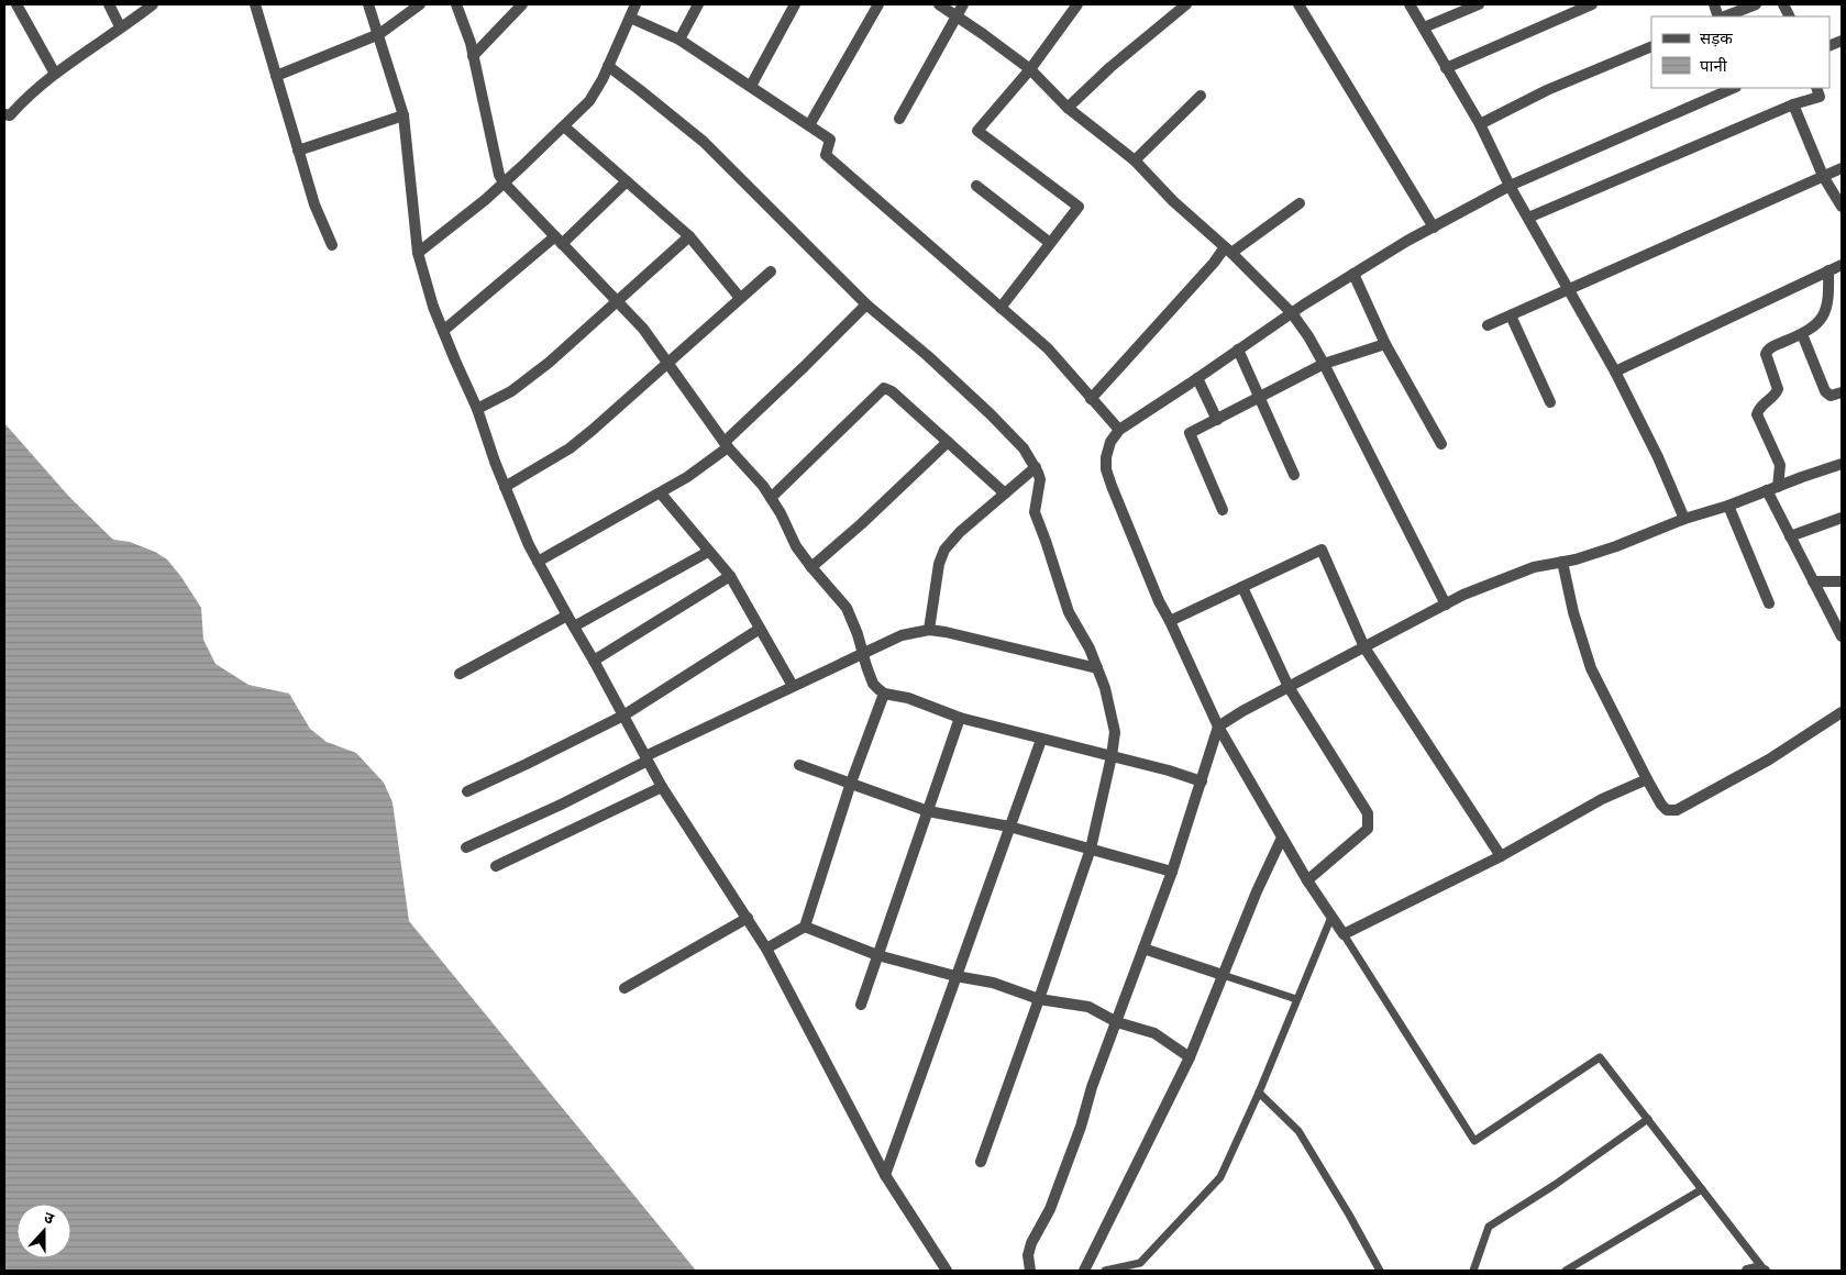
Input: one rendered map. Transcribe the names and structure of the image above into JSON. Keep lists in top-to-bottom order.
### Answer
{
  "legend": ["सड़क", "पानी"],
  "north": "top"
}
